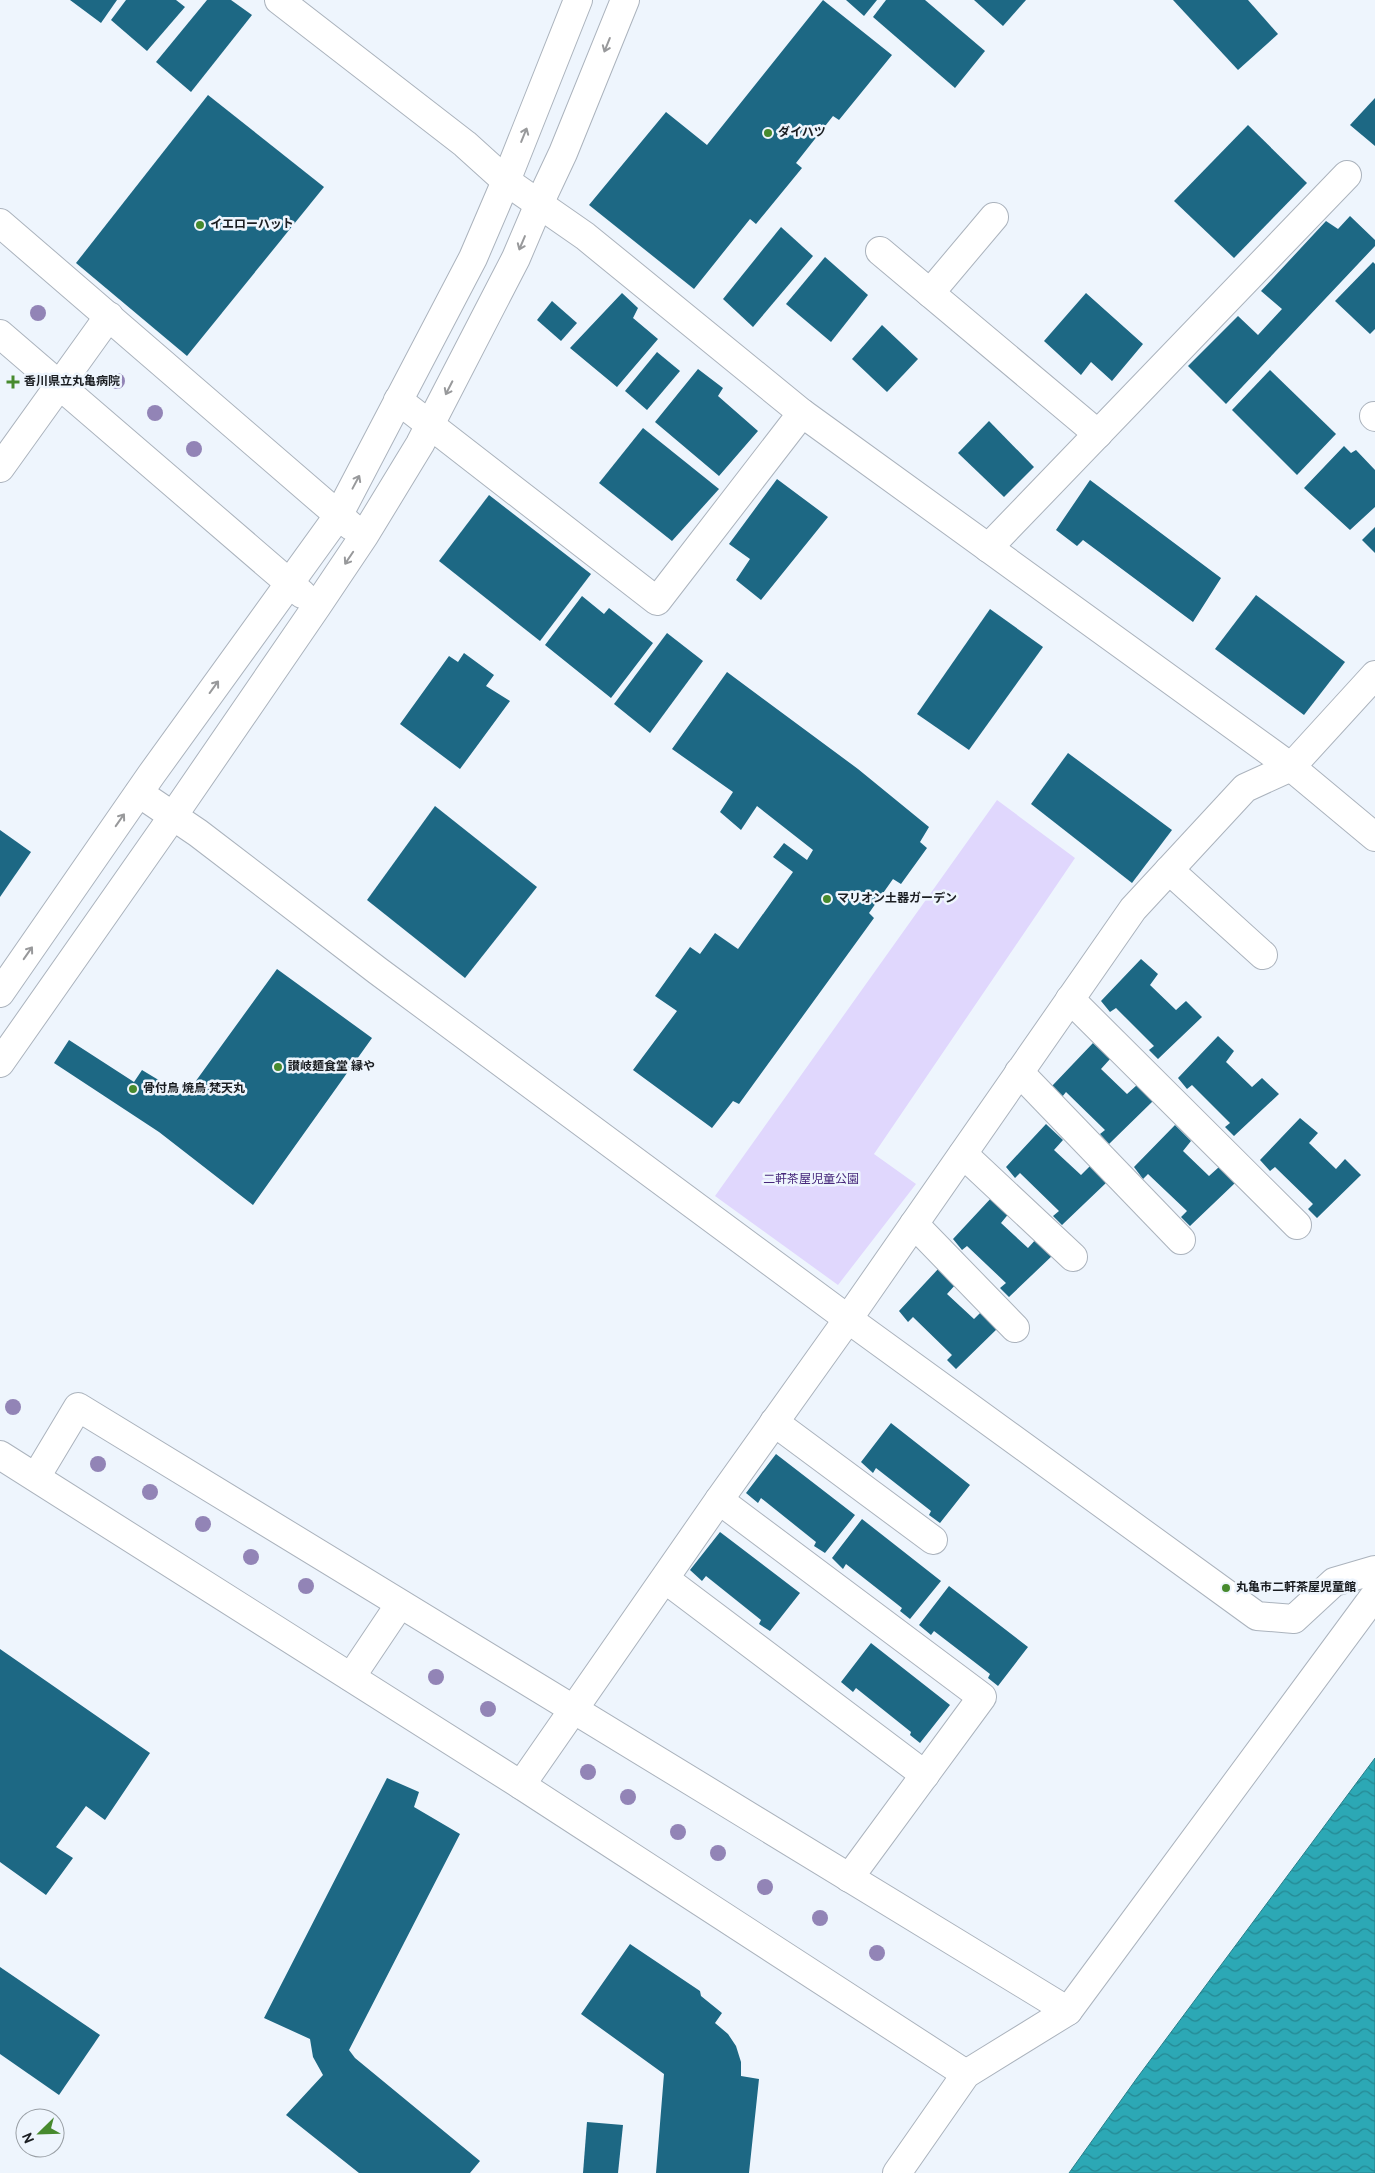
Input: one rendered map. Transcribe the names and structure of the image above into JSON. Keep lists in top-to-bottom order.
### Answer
{
  "parks": ["二軒茶屋児童公園"],
  "places": {
    "other": [
      "ダイハツ",
      "イエローハット",
      "マリオン土器ガーデン",
      "讃岐麺食堂 縁や",
      "骨付鳥 焼鳥 梵天丸",
      "丸亀市二軒茶屋児童館"
    ],
    "health": ["香川県立丸亀病院"]
  },
  "north": "bottom left"
}
